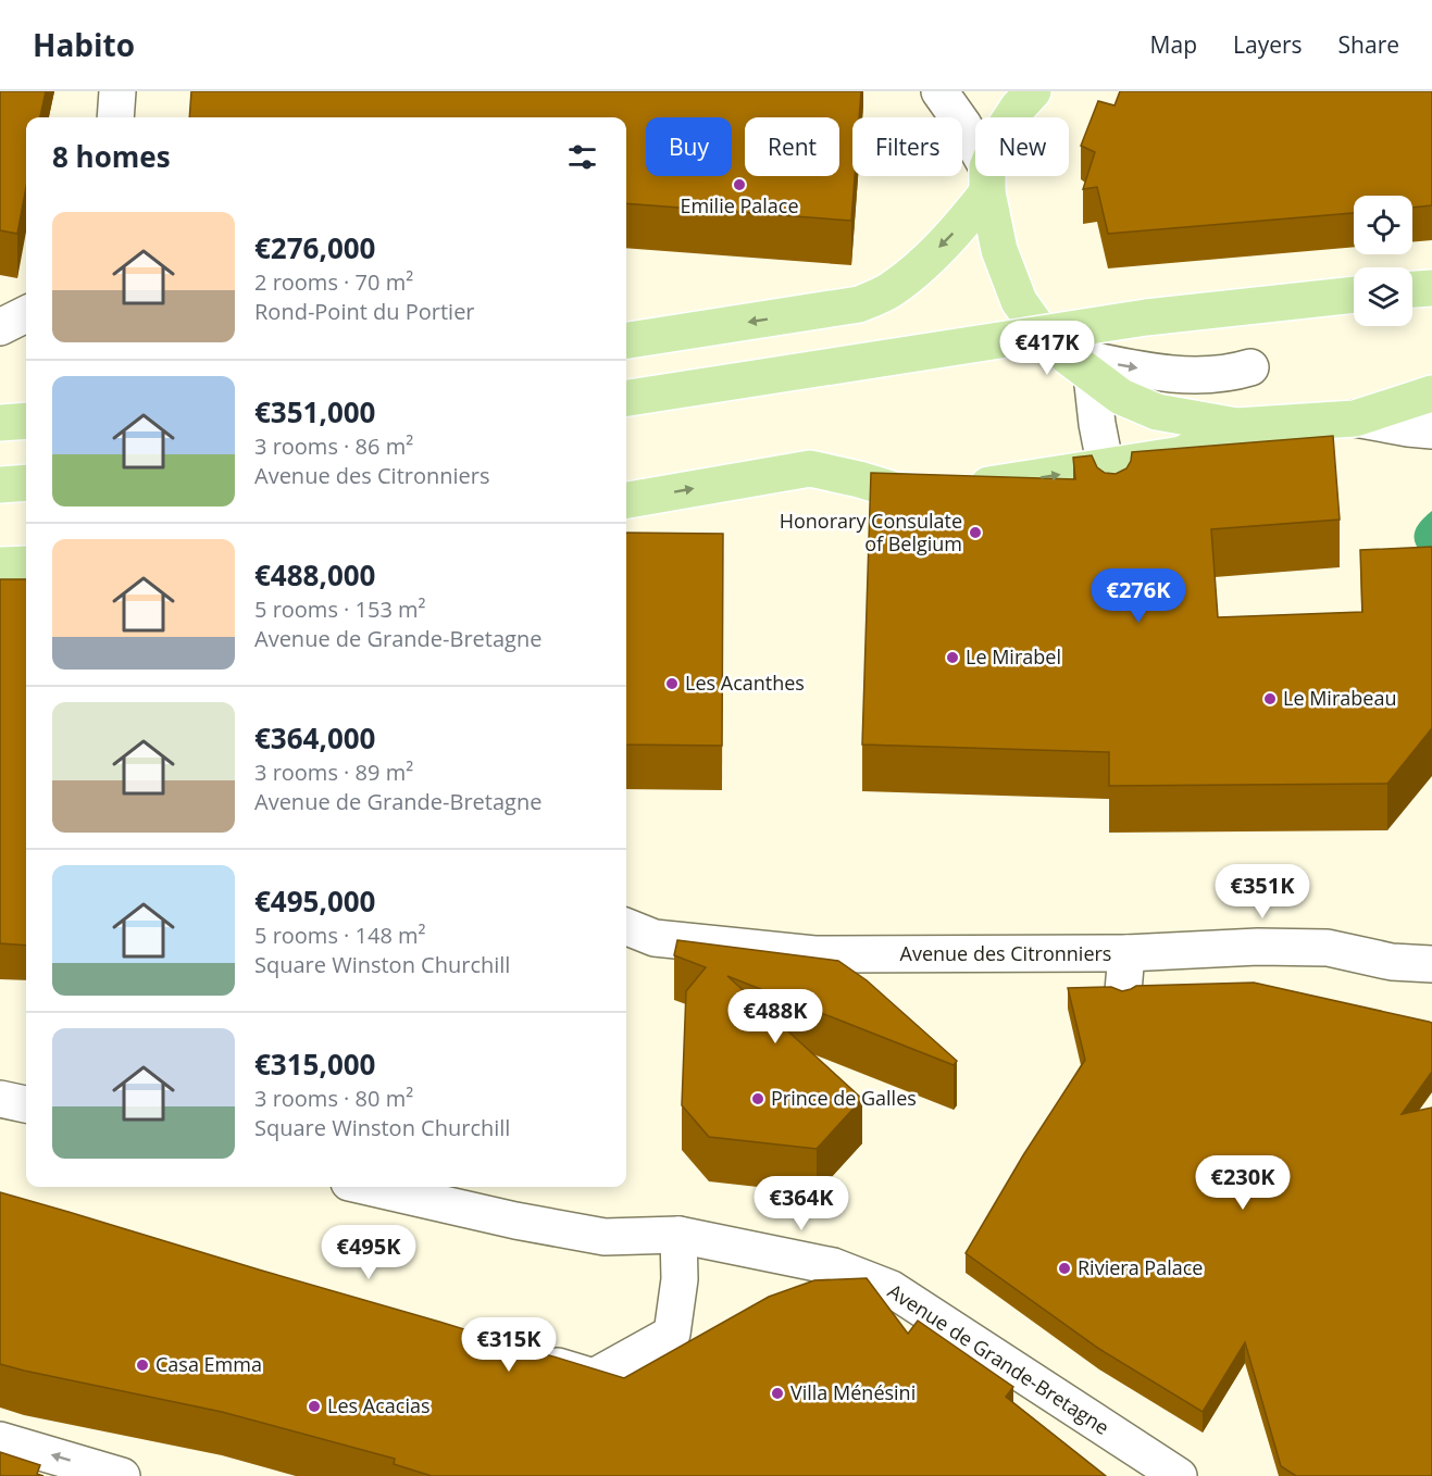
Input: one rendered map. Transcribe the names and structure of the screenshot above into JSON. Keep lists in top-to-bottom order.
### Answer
{
  "streets": {
    "street": ["Avenue des Citronniers", "Avenue de Grande-Bretagne"]
  },
  "places": [
    "Emilie Palace",
    "Honorary Consulate of Belgium",
    "Le Mirabel",
    "Les Acanthes",
    "Le Mirabeau",
    "Prince de Galles",
    "Riviera Palace",
    "Casa Emma",
    "Villa Ménésini",
    "Les Acacias"
  ],
  "page": {
    "header": "Habito",
    "nav": ["Map", "Layers", "Share"],
    "chip": [
      "Buy",
      "Rent",
      "Filters",
      "New"
    ],
    "heading": "8 homes",
    "list": [
      {
        "name": "€276,000",
        "note": "2 rooms · 70 m² · Rond-Point du Portier"
      },
      {
        "name": "€351,000",
        "note": "3 rooms · 86 m² · Avenue des Citronniers"
      },
      {
        "name": "€488,000",
        "note": "5 rooms · 153 m² · Avenue de Grande-Bretagne"
      },
      {
        "name": "€364,000",
        "note": "3 rooms · 89 m² · Avenue de Grande-Bretagne"
      },
      {
        "name": "€495,000",
        "note": "5 rooms · 148 m² · Square Winston Churchill"
      },
      {
        "name": "€315,000",
        "note": "3 rooms · 80 m² · Square Winston Churchill"
      }
    ],
    "price": [
      "€417K",
      "€276K",
      "€351K",
      "€488K",
      "€230K",
      "€364K",
      "€495K",
      "€315K"
    ]
  }
}
